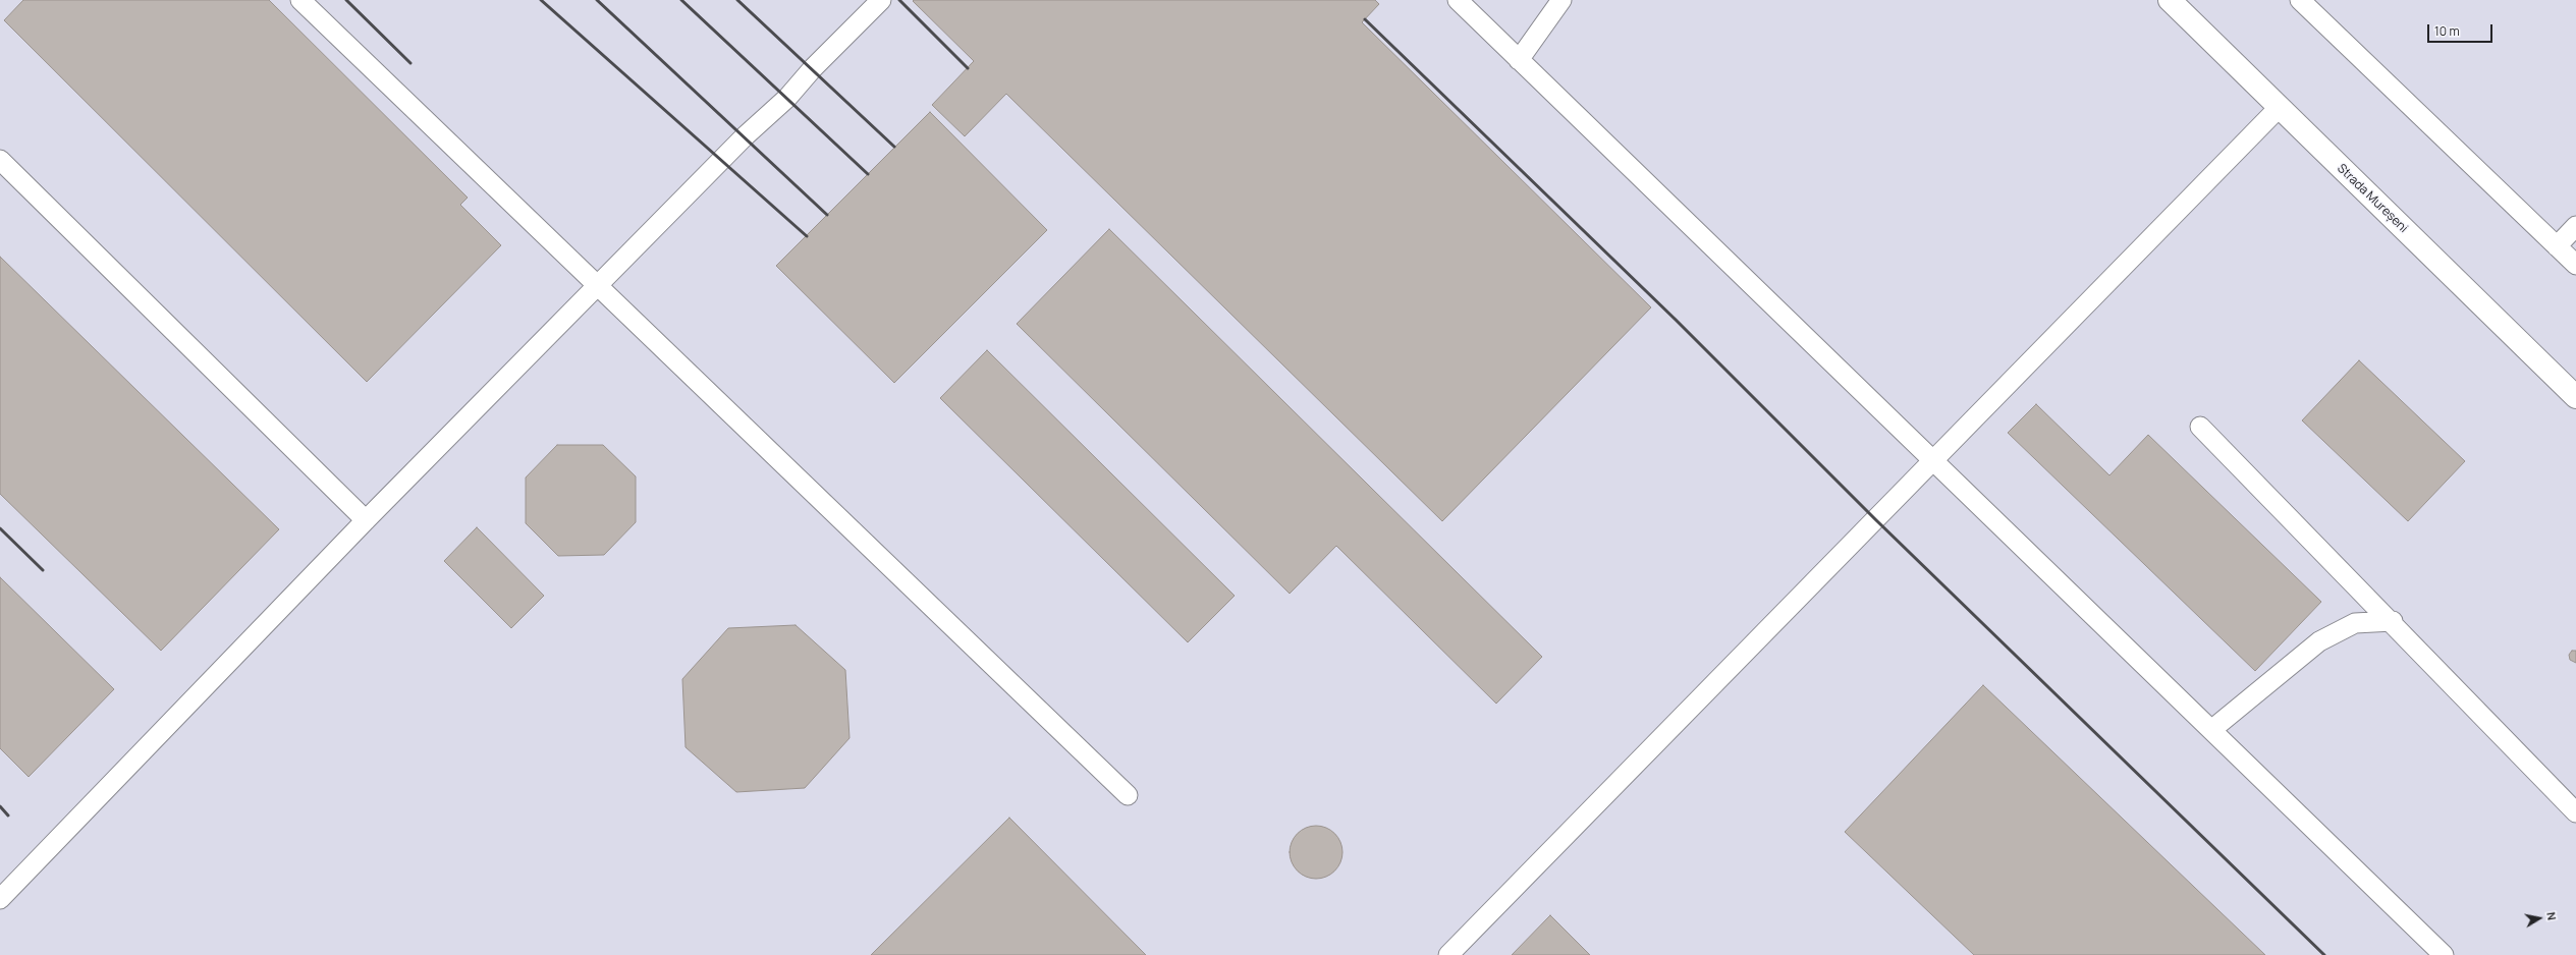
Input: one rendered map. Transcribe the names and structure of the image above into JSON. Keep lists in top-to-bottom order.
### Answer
{
  "streets": {
    "street": ["Strada Mureșeni"]
  },
  "scale_bar": "10 m",
  "north": "right"
}
